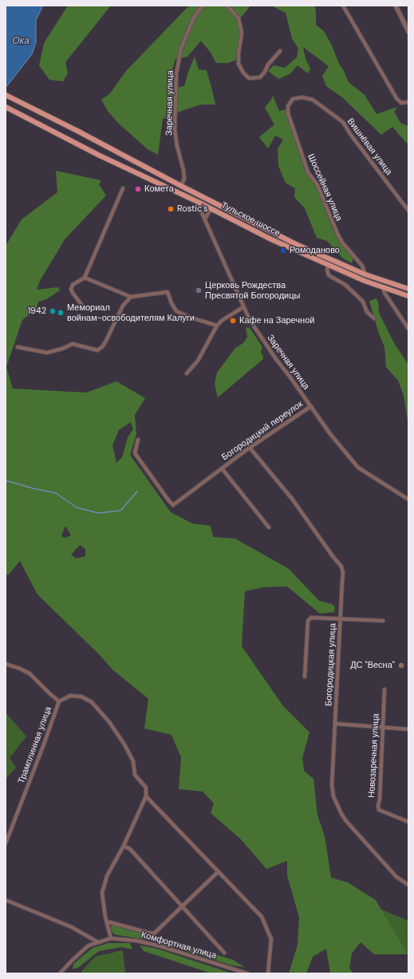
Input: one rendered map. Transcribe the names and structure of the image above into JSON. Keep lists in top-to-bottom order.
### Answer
{
  "streets": {
    "main road": ["Тульское шоссе"],
    "street": [
      "Заречная улица",
      "Вишнёвая улица",
      "Шоссейная улица",
      "Богородицкий переулок",
      "Богородицкая улица",
      "Трамплинная улица",
      "Новозаречная улица",
      "Комфортная улица"
    ]
  },
  "crossings": [
    ["Заречная улица", "Тульское шоссе"],
    ["Заречная улица", "Богородицкий переулок"],
    ["Вишнёвая улица", "Шоссейная улица"],
    ["Шоссейная улица", "Тульское шоссе"],
    ["Богородицкий переулок", "Богородицкая улица"]
  ],
  "water": ["Ока"],
  "places": [
    "Комета",
    "Rostic's",
    "Ромоданово",
    "Церковь Рождества Пресвятой Богородицы",
    "1942",
    "Мемориал войнам-освободителям Калуги",
    "Кафе на Заречной",
    "ДС \"Весна\""
  ]
}
